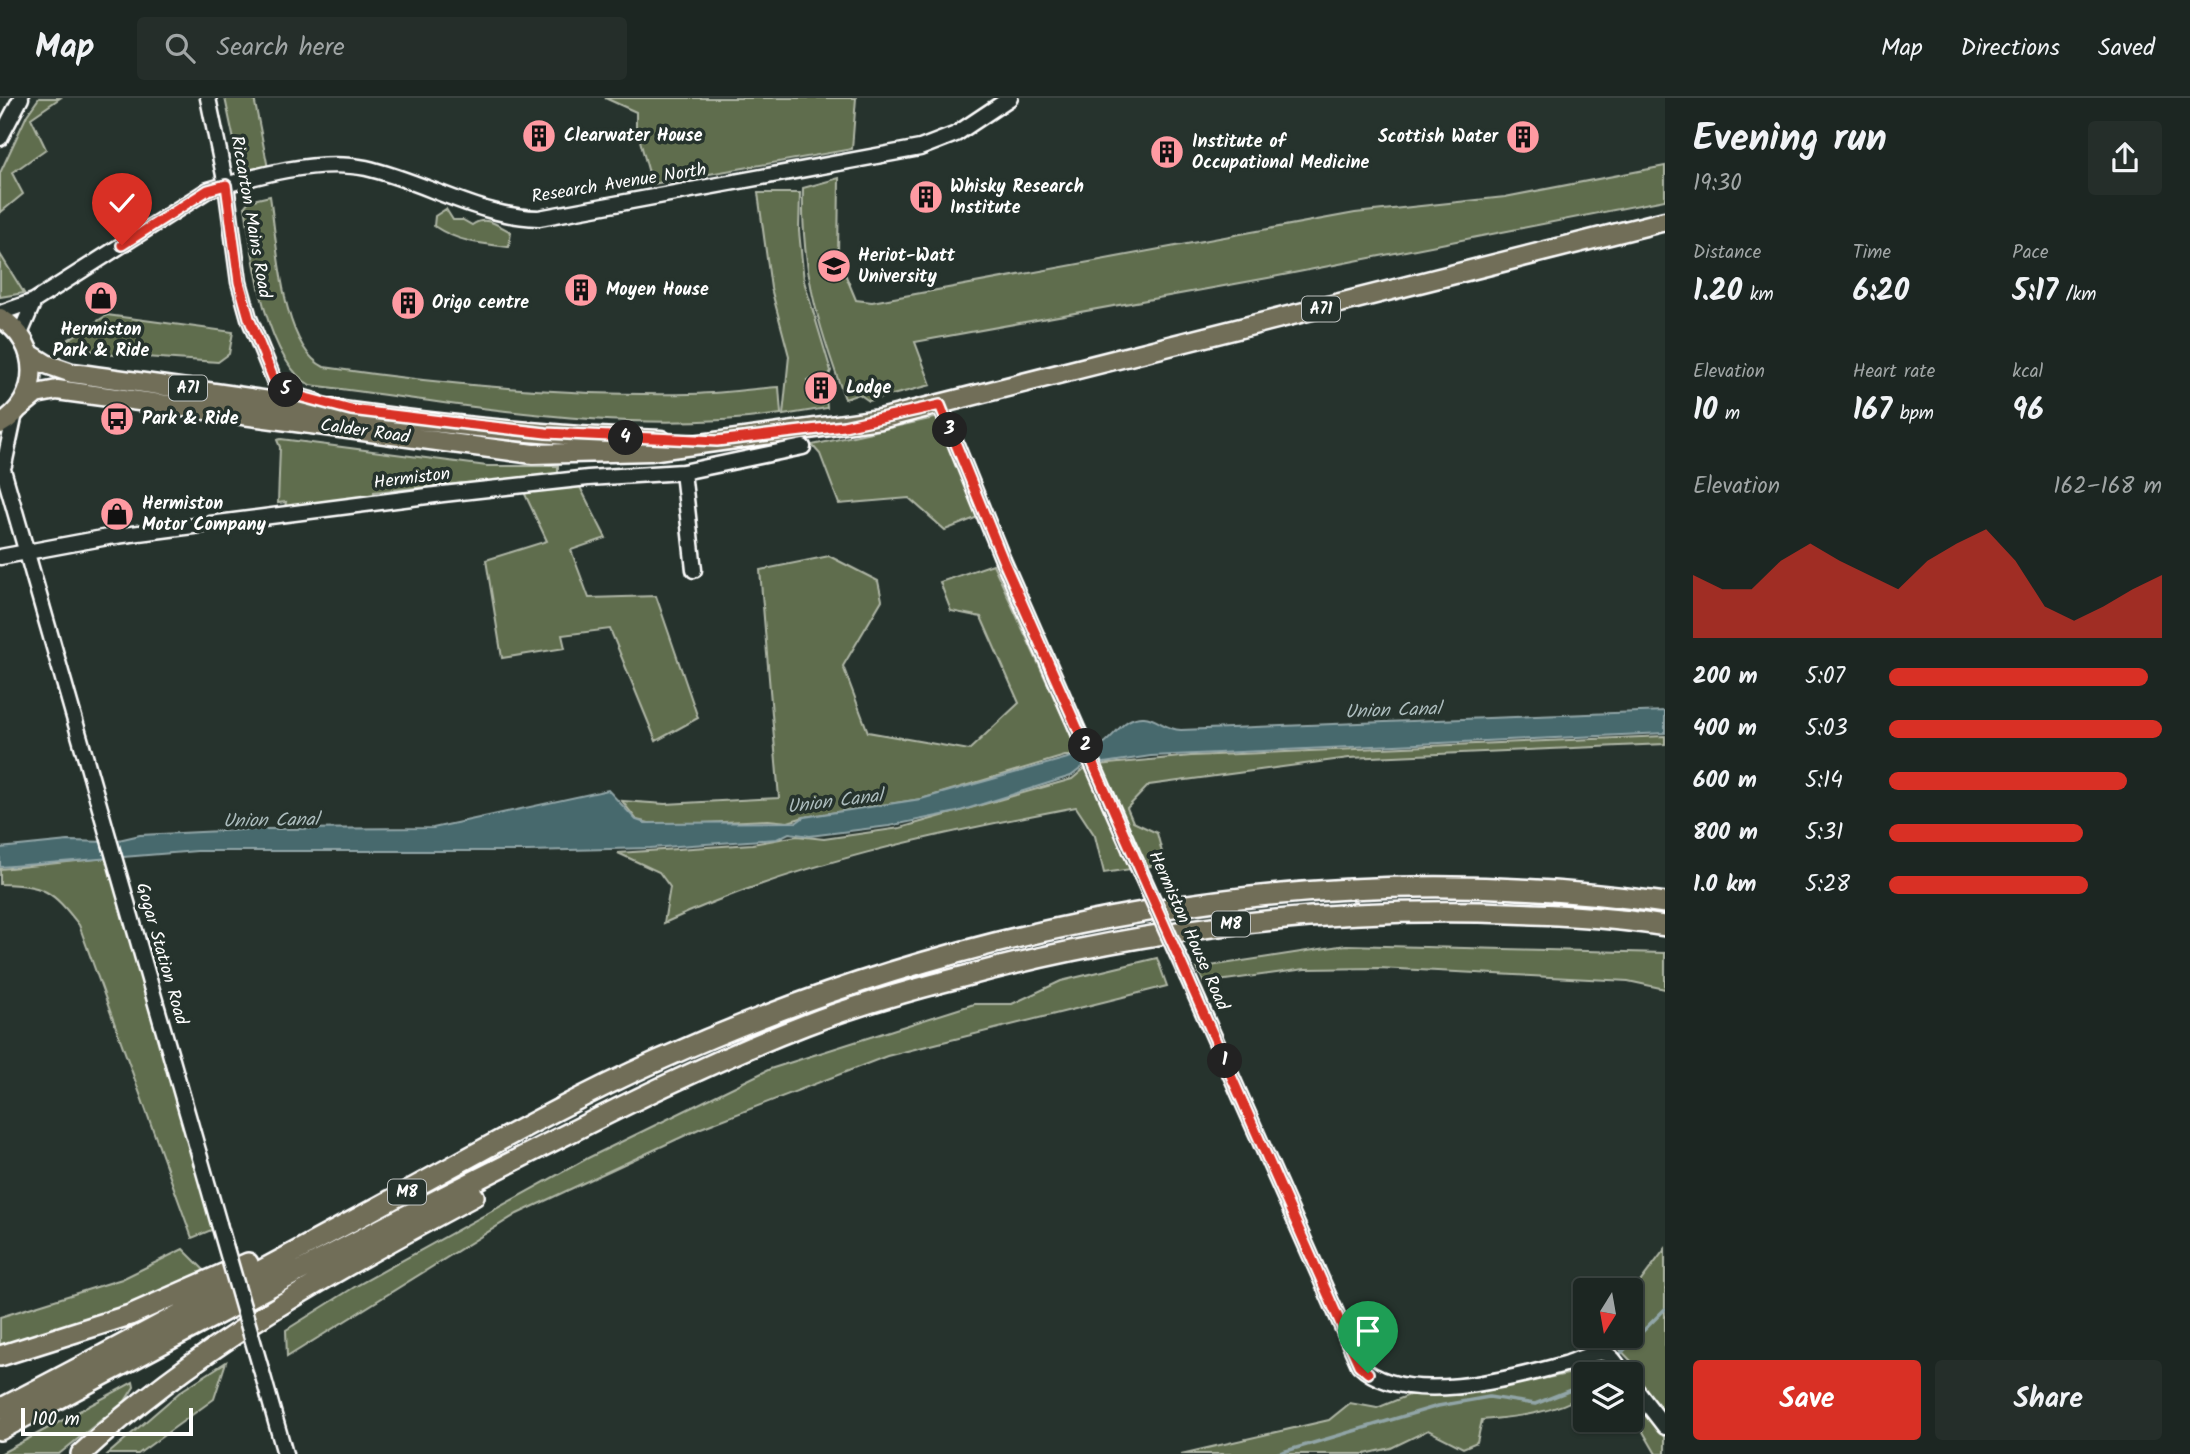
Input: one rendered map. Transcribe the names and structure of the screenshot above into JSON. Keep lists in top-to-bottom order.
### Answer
{
  "streets": {
    "highway": ["M8"],
    "main road": ["A71", "Calder Road"],
    "street": [
      "Research Avenue North",
      "Riccarton Mains Road",
      "Hermiston",
      "Hermiston House Road",
      "Gogar Station Road"
    ]
  },
  "crossings": [
    ["Research Avenue North", "Riccarton Mains Road"],
    ["Riccarton Mains Road", "Calder Road"],
    ["Calder Road", "Hermiston House Road"],
    ["Calder Road", "Gogar Station Road"],
    ["Hermiston", "Gogar Station Road"]
  ],
  "water": ["Union Canal"],
  "places": {
    "building": [
      "Clearwater House",
      "Scottish Water",
      "Institute of Occupational Medicine",
      "Whisky Research Institute",
      "Moyen House",
      "Origo centre",
      "Lodge"
    ],
    "school or university": ["Heriot-Watt University"],
    "shop": ["Hermiston Park & Ride", "Hermiston Motor Company"],
    "bus stop": ["Park & Ride"]
  },
  "scale_bar": "100 m",
  "north": "bottom",
  "page": {
    "header": "Map",
    "search": "Search here",
    "nav": ["Map", "Directions", "Saved"],
    "heading": ["Evening run", "19:30"],
    "stats": [
      ["Distance", "1.20 km"],
      ["Time", "6:20"],
      ["Pace", "5:17 /km"],
      ["Elevation", "10 m"],
      ["Heart rate", "167 bpm"],
      ["kcal", "96"]
    ],
    "pins": [
      "5",
      "3",
      "4",
      "2",
      "1"
    ],
    "chart": ["Elevation", "162–168 m"],
    "list": [
      {
        "name": "200 m",
        "note": "5:07"
      },
      {
        "name": "400 m",
        "note": "5:03"
      },
      {
        "name": "600 m",
        "note": "5:14"
      },
      {
        "name": "800 m",
        "note": "5:31"
      },
      {
        "name": "1.0 km",
        "note": "5:28"
      }
    ],
    "buttons": ["Save", "Share"],
    "scale": "100 m"
  }
}
